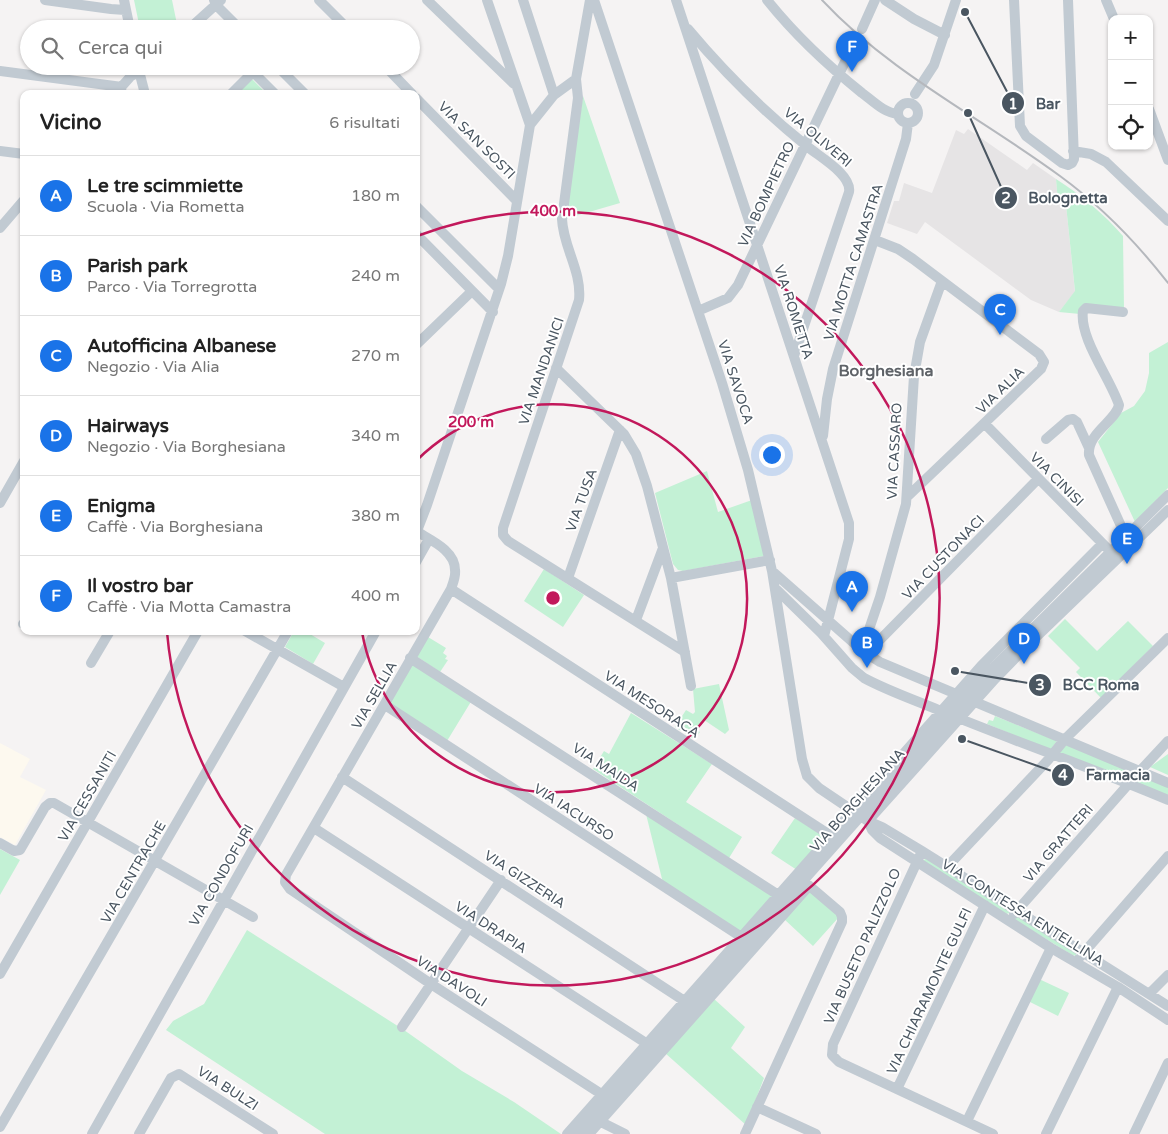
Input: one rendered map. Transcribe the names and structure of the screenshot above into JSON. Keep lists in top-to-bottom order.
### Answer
{
  "streets": {
    "street": [
      "VIA OLIVERI",
      "VIA SAN SOSTI",
      "VIA BOMPIETRO",
      "VIA MOTTA CAMASTRA",
      "VIA ROMETTA",
      "VIA MANDANICI",
      "VIA SAVOCA",
      "VIA ALIA",
      "VIA CASSARO",
      "VIA CINISI",
      "VIA TUSA",
      "VIA CUSTONACI",
      "VIA SELLIA",
      "VIA MESORACA",
      "VIA MAIDA",
      "VIA CESSANITI",
      "VIA BORGHESIANA",
      "VIA IACURSO",
      "VIA GRATTERI",
      "VIA CENTRACHE",
      "VIA CONDOFURI",
      "VIA GIZZERIA",
      "VIA CONTESSA ENTELLINA",
      "VIA DRAPIA",
      "VIA BUSETO PALIZZOLO",
      "VIA DAVOLI",
      "VIA CHIARAMONTE GULFI",
      "VIA BULZI"
    ]
  },
  "crossings": [
    ["VIA OLIVERI", "VIA BOMPIETRO"],
    ["VIA OLIVERI", "VIA ROMETTA"],
    ["VIA BOMPIETRO", "VIA ROMETTA"],
    ["VIA BOMPIETRO", "VIA SAVOCA"],
    ["VIA MOTTA CAMASTRA", "VIA ROMETTA"],
    ["VIA MOTTA CAMASTRA", "VIA ALIA"],
    ["VIA MANDANICI", "VIA TUSA"],
    ["VIA SAVOCA", "VIA BORGHESIANA"],
    ["VIA SAVOCA", "VIA CONTESSA ENTELLINA"],
    ["VIA ALIA", "VIA CASSARO"],
    ["VIA ALIA", "VIA CINISI"],
    ["VIA CASSARO", "VIA CUSTONACI"],
    ["VIA CINISI", "VIA CUSTONACI"],
    ["VIA CINISI", "VIA BORGHESIANA"],
    ["VIA SELLIA", "VIA MESORACA"],
    ["VIA SELLIA", "VIA MAIDA"],
    ["VIA SELLIA", "VIA IACURSO"],
    ["VIA SELLIA", "VIA GIZZERIA"],
    ["VIA SELLIA", "VIA DRAPIA"],
    ["VIA SELLIA", "VIA DAVOLI"],
    ["VIA MESORACA", "VIA BORGHESIANA"],
    ["VIA MAIDA", "VIA BORGHESIANA"],
    ["VIA BORGHESIANA", "VIA IACURSO"],
    ["VIA BORGHESIANA", "VIA GIZZERIA"],
    ["VIA BORGHESIANA", "VIA CONTESSA ENTELLINA"],
    ["VIA BORGHESIANA", "VIA DRAPIA"],
    ["VIA BORGHESIANA", "VIA DAVOLI"],
    ["VIA GRATTERI", "VIA CONTESSA ENTELLINA"],
    ["VIA CONTESSA ENTELLINA", "VIA BUSETO PALIZZOLO"],
    ["VIA CONTESSA ENTELLINA", "VIA CHIARAMONTE GULFI"],
    ["VIA BUSETO PALIZZOLO", "VIA CHIARAMONTE GULFI"]
  ],
  "districts": ["Borghesiana"],
  "places": [
    "Bar",
    "Bolognetta",
    "BCC Roma",
    "Farmacia"
  ],
  "page": {
    "map_buttons": ["+", "−"],
    "search": "Cerca qui",
    "pins": [
      "F",
      "C",
      "E",
      "A",
      "D",
      "B"
    ],
    "heading": ["Vicino", "6 risultati"],
    "list": [
      {
        "mark": "A",
        "name": "Le tre scimmiette",
        "note": "Scuola · Via Rometta",
        "value": "180 m"
      },
      {
        "mark": "B",
        "name": "Parish park",
        "note": "Parco · Via Torregrotta",
        "value": "240 m"
      },
      {
        "mark": "C",
        "name": "Autofficina Albanese",
        "note": "Negozio · Via Alia",
        "value": "270 m"
      },
      {
        "mark": "D",
        "name": "Hairways",
        "note": "Negozio · Via Borghesiana",
        "value": "340 m"
      },
      {
        "mark": "E",
        "name": "Enigma",
        "note": "Caffè · Via Borghesiana",
        "value": "380 m"
      },
      {
        "mark": "F",
        "name": "Il vostro bar",
        "note": "Caffè · Via Motta Camastra",
        "value": "400 m"
      }
    ]
  },
  "rings": ["400 m", "200 m"]
}
